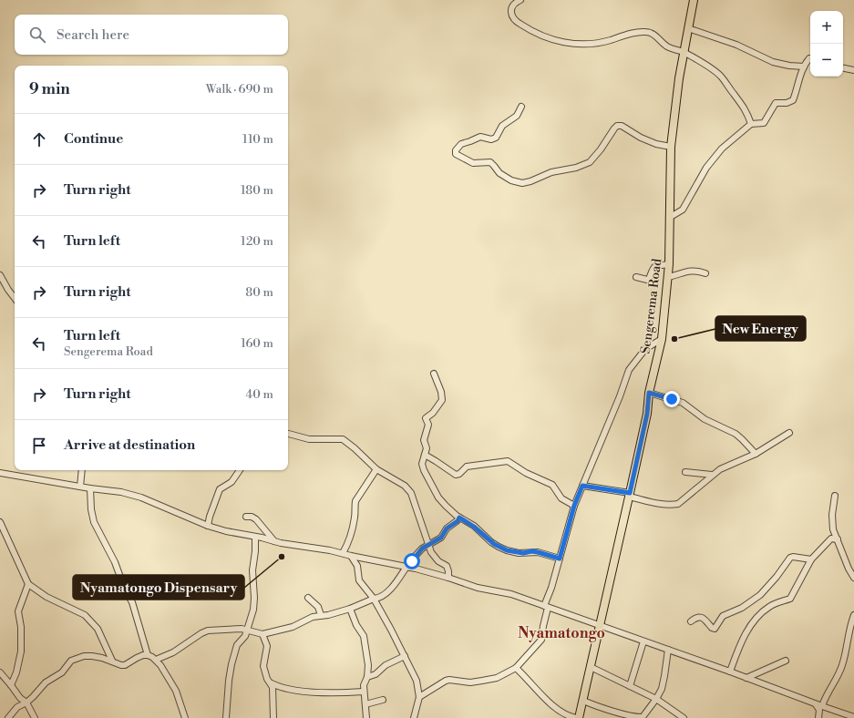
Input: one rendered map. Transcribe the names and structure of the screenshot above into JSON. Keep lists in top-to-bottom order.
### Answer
{
  "streets": {
    "main road": ["Sengerema Road"]
  },
  "districts": ["Nyamatongo"],
  "places": ["New Energy", "Nyamatongo Dispensary"],
  "page": {
    "map_buttons": ["+", "−"],
    "search": "Search here",
    "heading": ["9 min", "Walk · 690 m"],
    "list": [
      ["Continue", "110 m"],
      ["Turn right", "180 m"],
      ["Turn left", "120 m"],
      ["Turn right", "80 m"],
      ["Turn left", "Sengerema Road", "160 m"],
      ["Turn right", "40 m"],
      "Arrive at destination"
    ]
  }
}
